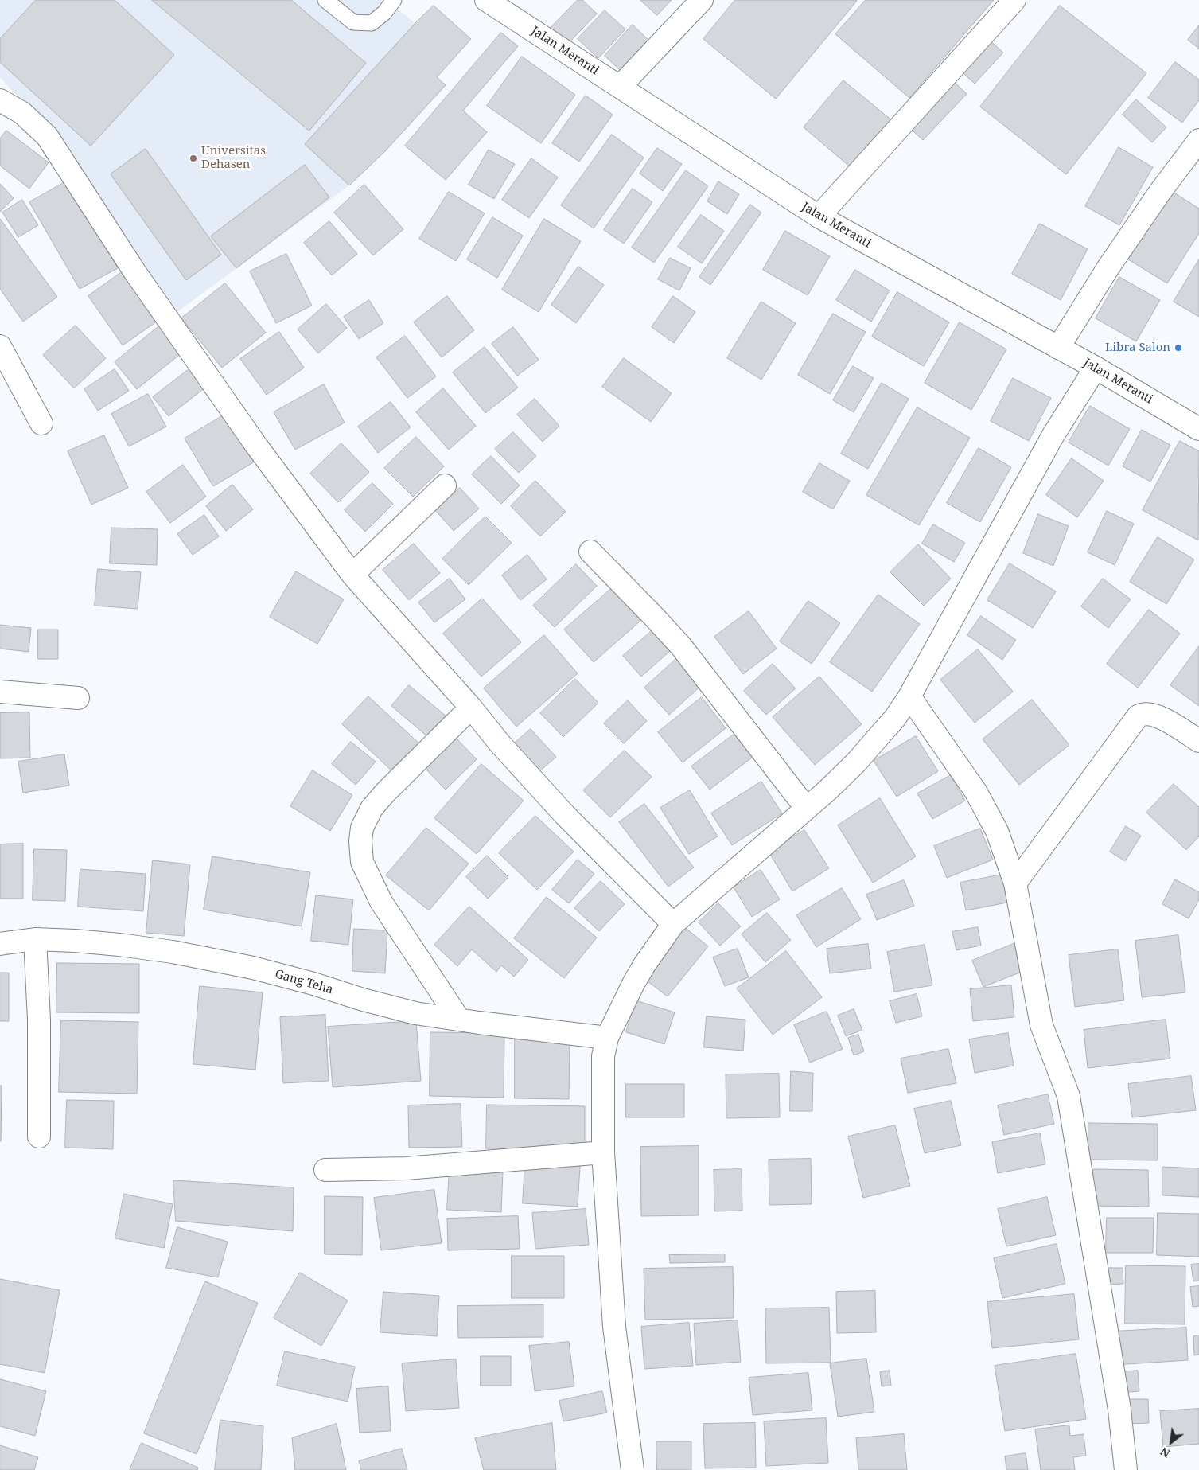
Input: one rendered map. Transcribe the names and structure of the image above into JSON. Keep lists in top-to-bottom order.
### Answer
{
  "streets": {
    "street": ["Jalan Meranti", "Gang Teha"]
  },
  "places": ["Universitas Dehasen", "Libra Salon"],
  "north": "bottom left"
}
